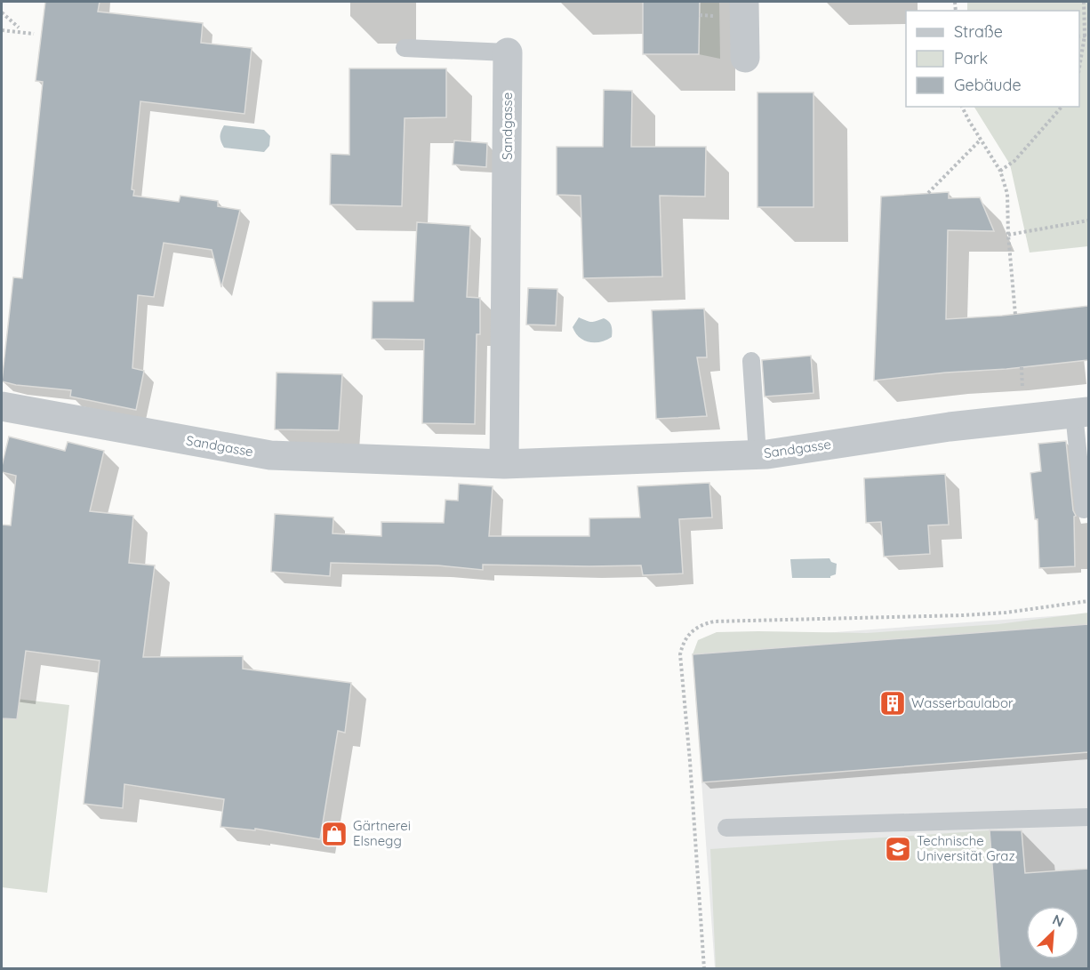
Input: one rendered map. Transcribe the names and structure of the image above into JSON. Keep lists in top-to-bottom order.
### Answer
{
  "streets": {
    "street": ["Sandgasse"]
  },
  "places": {
    "building": ["Wasserbaulabor"],
    "shop": ["Gärtnerei Elsnegg"],
    "school or university": ["Technische Universität Graz"]
  },
  "legend": ["Straße", "Park", "Gebäude"],
  "north": "top right"
}
